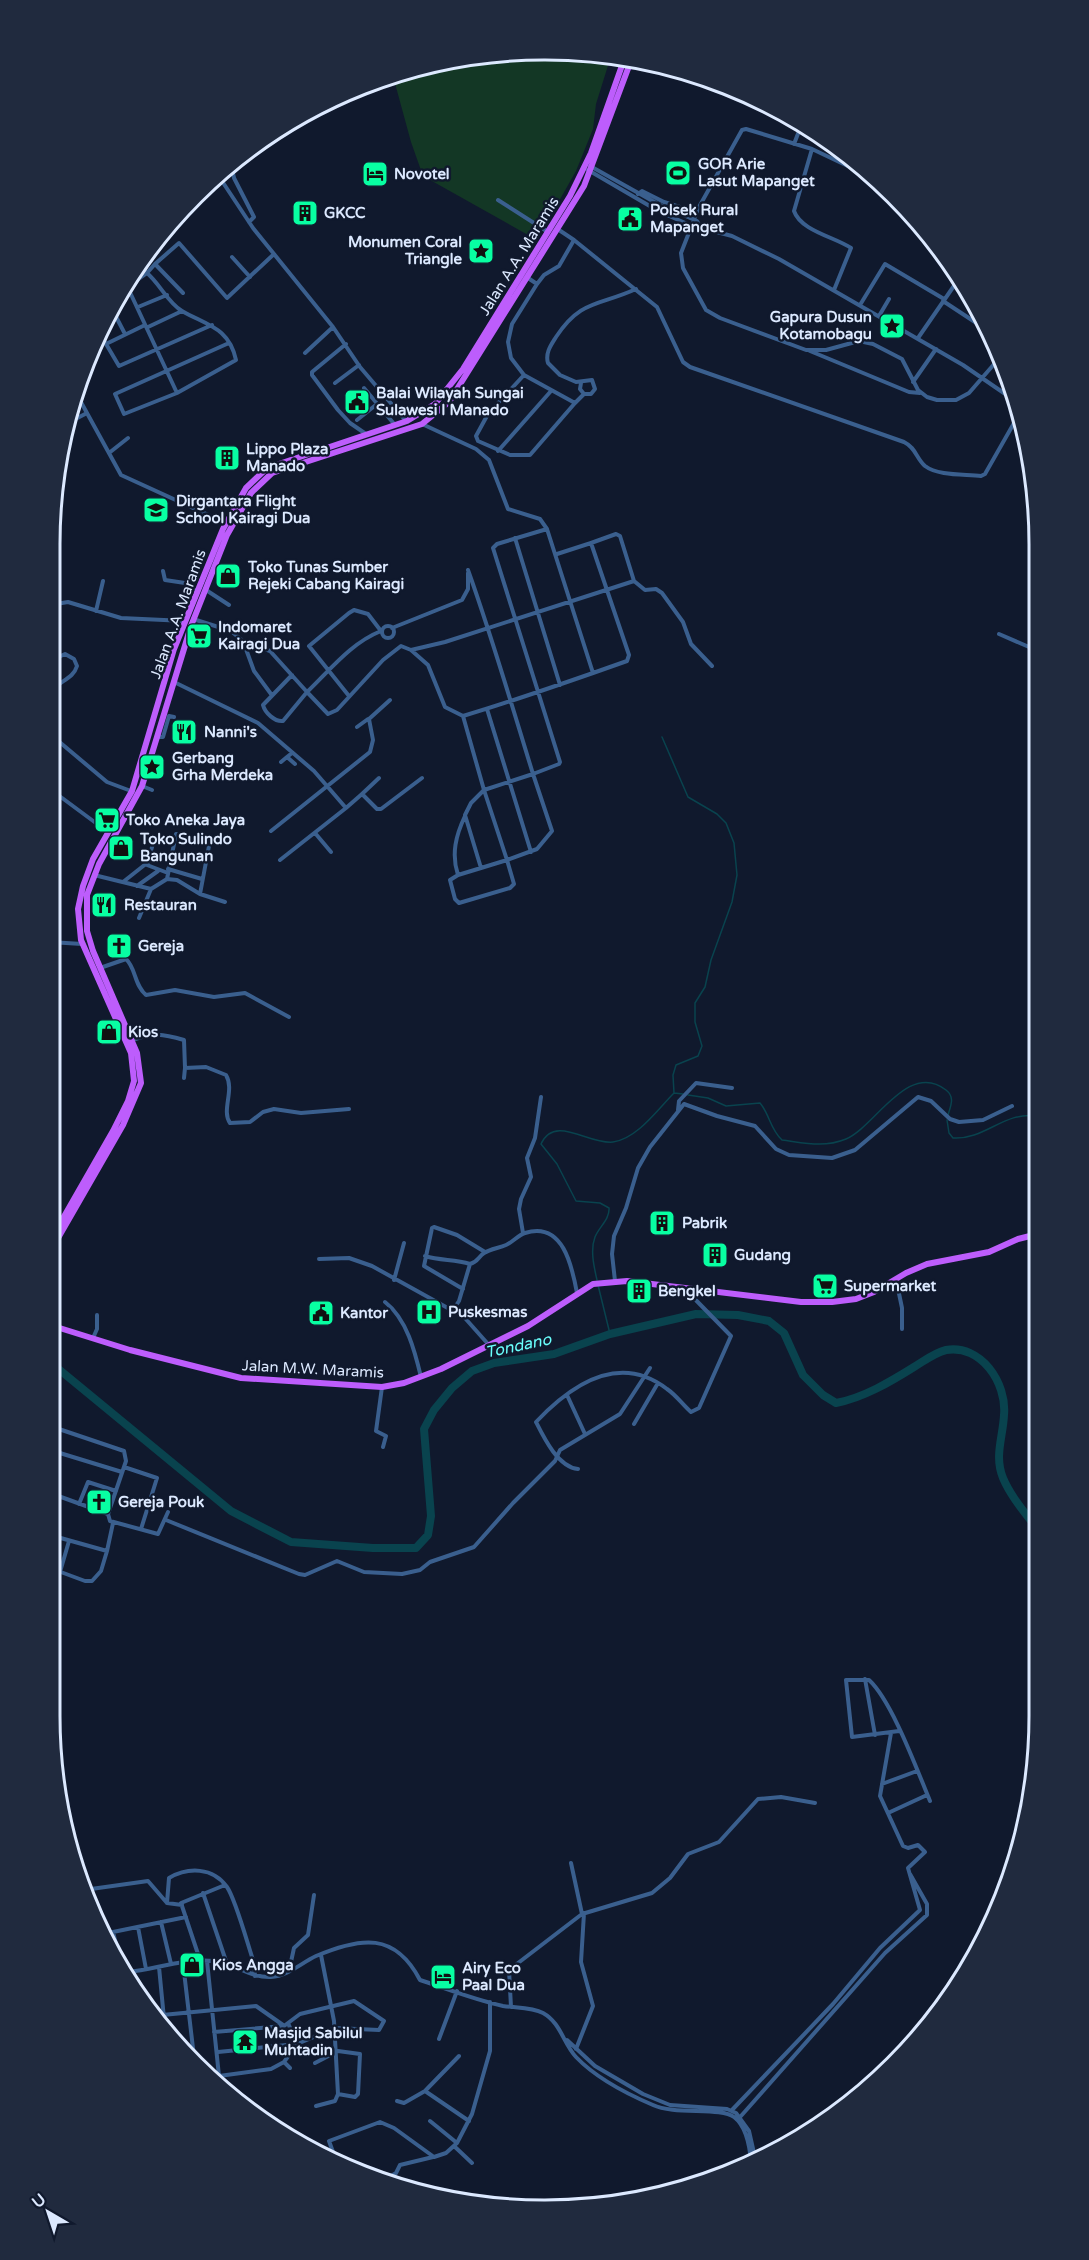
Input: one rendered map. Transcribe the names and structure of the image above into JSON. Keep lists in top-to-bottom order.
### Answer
{
  "streets": {
    "highway": ["Jalan A.A. Maramis", "Jalan M.W. Maramis"]
  },
  "water": ["Tondano"],
  "places": {
    "sports": ["GOR Arie Lasut Mapanget"],
    "hotel": ["Novotel", "Airy Eco Paal Dua"],
    "building": [
      "GKCC",
      "Lippo Plaza Manado",
      "Pabrik",
      "Gudang",
      "Bengkel"
    ],
    "public building": ["Polsek Rural Mapanget", "Balai Wilayah Sungai Sulawesi I Manado", "Kantor"],
    "place": ["Monumen Coral Triangle", "Gapura Dusun Kotamobagu", "Gerbang Grha Merdeka"],
    "school or university": ["Dirgantara Flight School Kairagi Dua"],
    "shop": [
      "Toko Tunas Sumber Rejeki Cabang Kairagi",
      "Toko Sulindo Bangunan",
      "Kios",
      "Kios Angga"
    ],
    "supermarket": ["Indomaret Kairagi Dua", "Toko Aneka Jaya", "Supermarket"],
    "restaurant": ["Nanni's", "Restauran"],
    "church": ["Gereja", "Gereja Pouk"],
    "hospital": ["Puskesmas"],
    "temple": ["Masjid Sabilul Muhtadin"]
  },
  "north": "top left"
}
